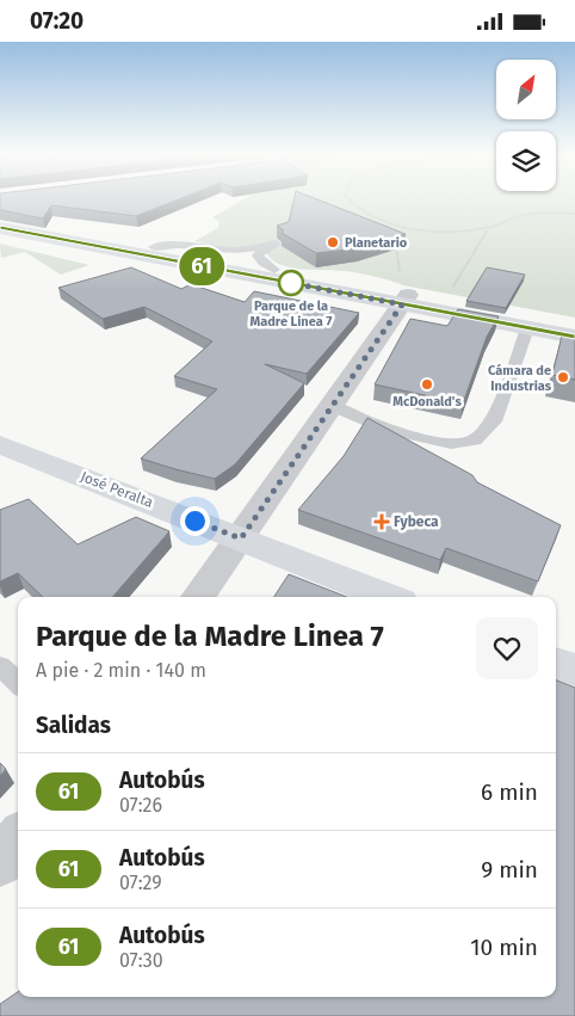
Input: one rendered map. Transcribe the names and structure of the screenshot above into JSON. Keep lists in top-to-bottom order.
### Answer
{
  "streets": {
    "main road": ["José Peralta"]
  },
  "places": {
    "other": [
      "Planetario",
      "Parque de la Madre Linea 7",
      "Cámara de Industrias",
      "McDonald's"
    ],
    "health": ["Fybeca"]
  },
  "lines": ["bus line 61"],
  "north": "top right",
  "page": {
    "status": "07:20",
    "on_map": "61",
    "heading": [
      ["Parque de la Madre Linea 7", "A pie · 2 min · 140 m"],
      "Salidas"
    ],
    "list": [
      {
        "mark": "61",
        "name": "Autobús",
        "note": "07:26",
        "value": "6 min"
      },
      {
        "mark": "61",
        "name": "Autobús",
        "note": "07:29",
        "value": "9 min"
      },
      {
        "mark": "61",
        "name": "Autobús",
        "note": "07:30",
        "value": "10 min"
      }
    ]
  }
}
